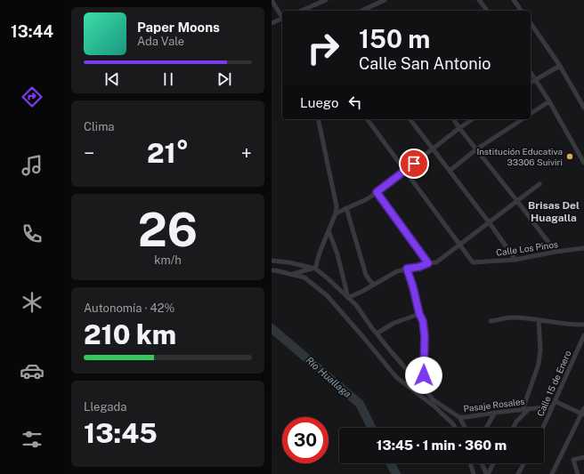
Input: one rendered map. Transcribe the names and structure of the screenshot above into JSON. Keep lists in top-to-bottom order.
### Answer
{
  "streets": {
    "street": ["Calle Los Pinos", "Calle 15 de Enero", "Pasaje Rosales"]
  },
  "crossings": [
    ["Calle 15 de Enero", "Pasaje Rosales"]
  ],
  "districts": ["Brisas Del Huagalla"],
  "water": ["Río Huallaga"],
  "places": ["Institución Educativa 33306 Suiviri"],
  "page": {
    "tabs": "13:44",
    "turn": ["150 m", "Calle San Antonio"],
    "song": ["Paper Moons", "Ada Vale"],
    "then": "Luego",
    "tile": [
      "Clima",
      ["26", "km/h"],
      ["Autonomía · 42%", "210 km"],
      ["Llegada", "13:45"]
    ],
    "heat": ["−", "21°", "+"],
    "limit": "30",
    "trip": "13:45 · 1 min · 360 m"
  }
}
